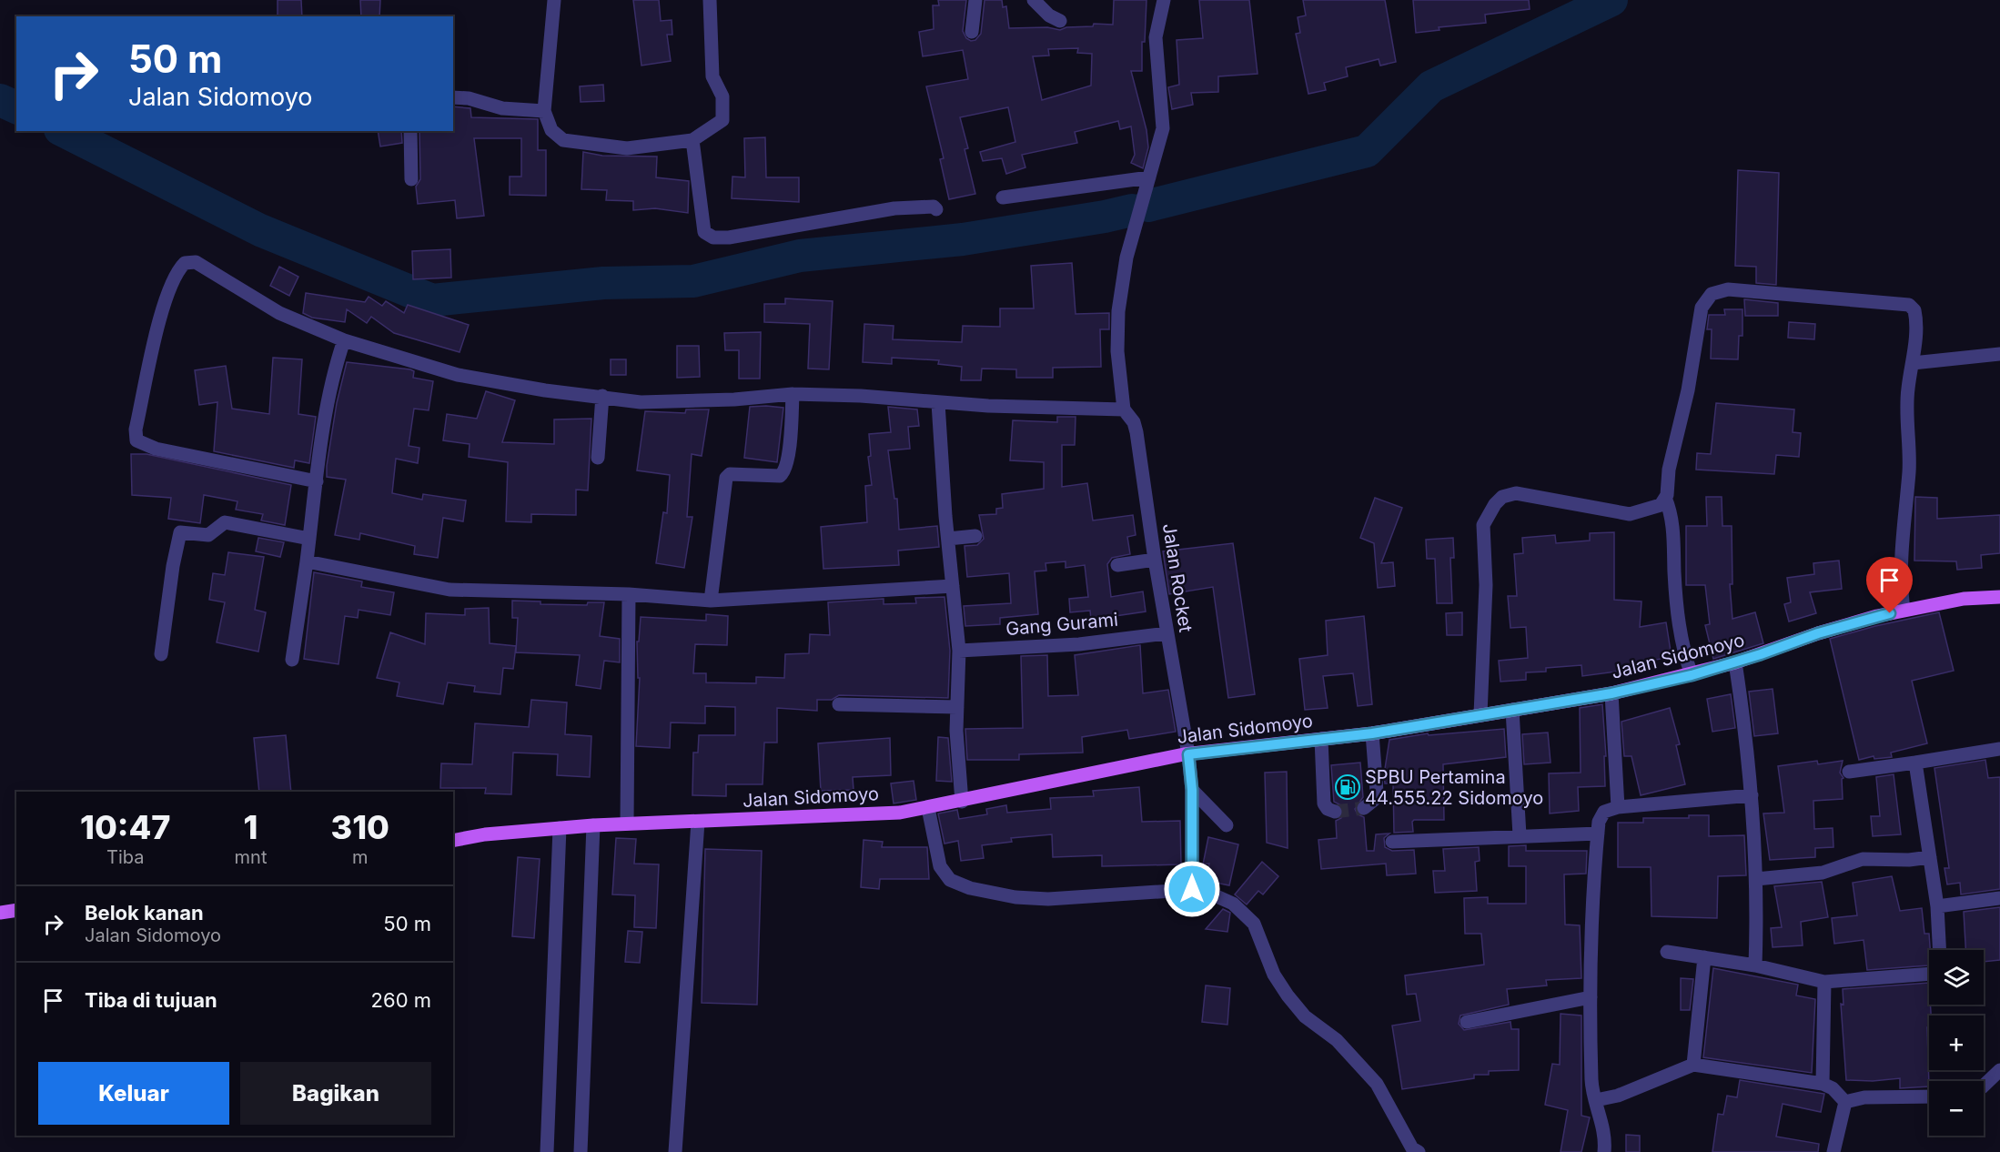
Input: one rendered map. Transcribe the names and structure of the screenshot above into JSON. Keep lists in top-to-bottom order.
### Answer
{
  "streets": {
    "main road": ["Jalan Sidomoyo"],
    "street": ["Jalan Rocket", "Gang Gurami"]
  },
  "crossings": [
    ["Jalan Rocket", "Gang Gurami"],
    ["Jalan Rocket", "Jalan Sidomoyo"]
  ],
  "places": {
    "fuel station": ["SPBU Pertamina 44.555.22 Sidomoyo"]
  },
  "page": {
    "turn": ["50 m", "Jalan Sidomoyo"],
    "eta": [
      "10:47",
      "Tiba",
      "1",
      "mnt",
      "310",
      "m"
    ],
    "list": [
      {
        "name": "Belok kanan",
        "note": "Jalan Sidomoyo",
        "value": "50 m"
      },
      {
        "name": "Tiba di tujuan",
        "value": "260 m"
      }
    ],
    "map_buttons": ["+", "−"],
    "buttons": ["Keluar", "Bagikan"]
  }
}
